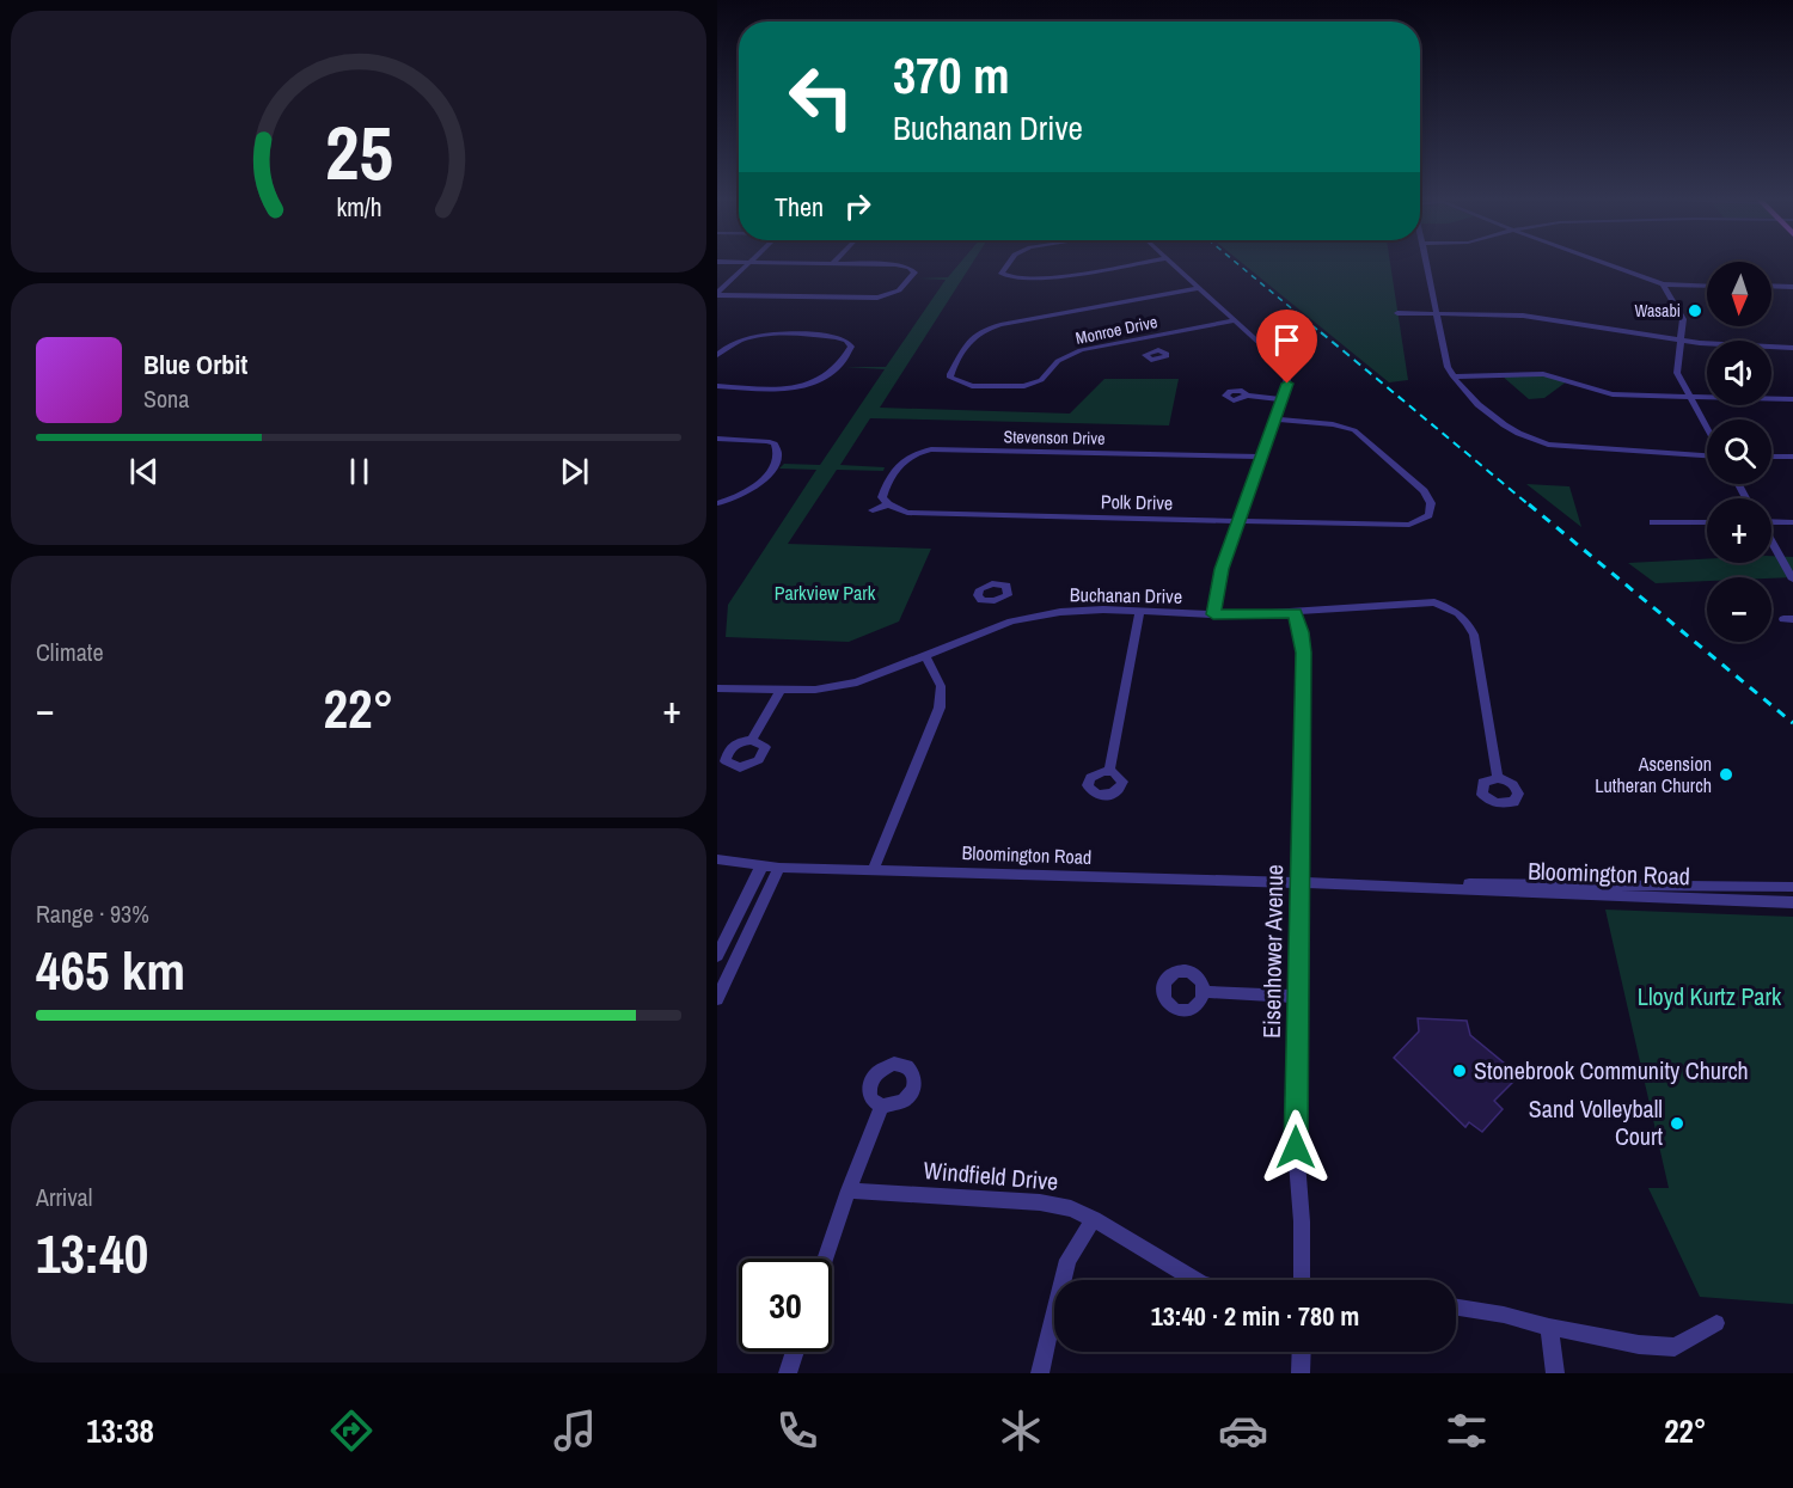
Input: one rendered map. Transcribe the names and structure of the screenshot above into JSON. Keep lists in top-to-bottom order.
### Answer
{
  "streets": {
    "street": [
      "Monroe Drive",
      "Stevenson Drive",
      "Polk Drive",
      "Buchanan Drive",
      "Bloomington Road",
      "Eisenhower Avenue",
      "Windfield Drive"
    ]
  },
  "crossings": [
    ["Stevenson Drive", "Polk Drive"],
    ["Buchanan Drive", "Eisenhower Avenue"],
    ["Bloomington Road", "Eisenhower Avenue"]
  ],
  "parks": ["Parkview Park", "Lloyd Kurtz Park"],
  "places": [
    "Wasabi",
    "Ascension Lutheran Church",
    "Stonebrook Community Church",
    "Sand Volleyball Court"
  ],
  "north": "bottom",
  "page": {
    "turn": ["370 m", "Buchanan Drive"],
    "then": "Then",
    "map_buttons": ["+", "−"],
    "song": ["Blue Orbit", "Sona"],
    "tile": [
      "Climate",
      ["Range · 93%", "465 km"],
      ["Arrival", "13:40"]
    ],
    "heat": ["−", "22°", "+"],
    "limit": "30",
    "trip": "13:40 · 2 min · 780 m",
    "tabs": ["13:38", "22°"],
    "gauge": ["25", "km/h"]
  }
}
